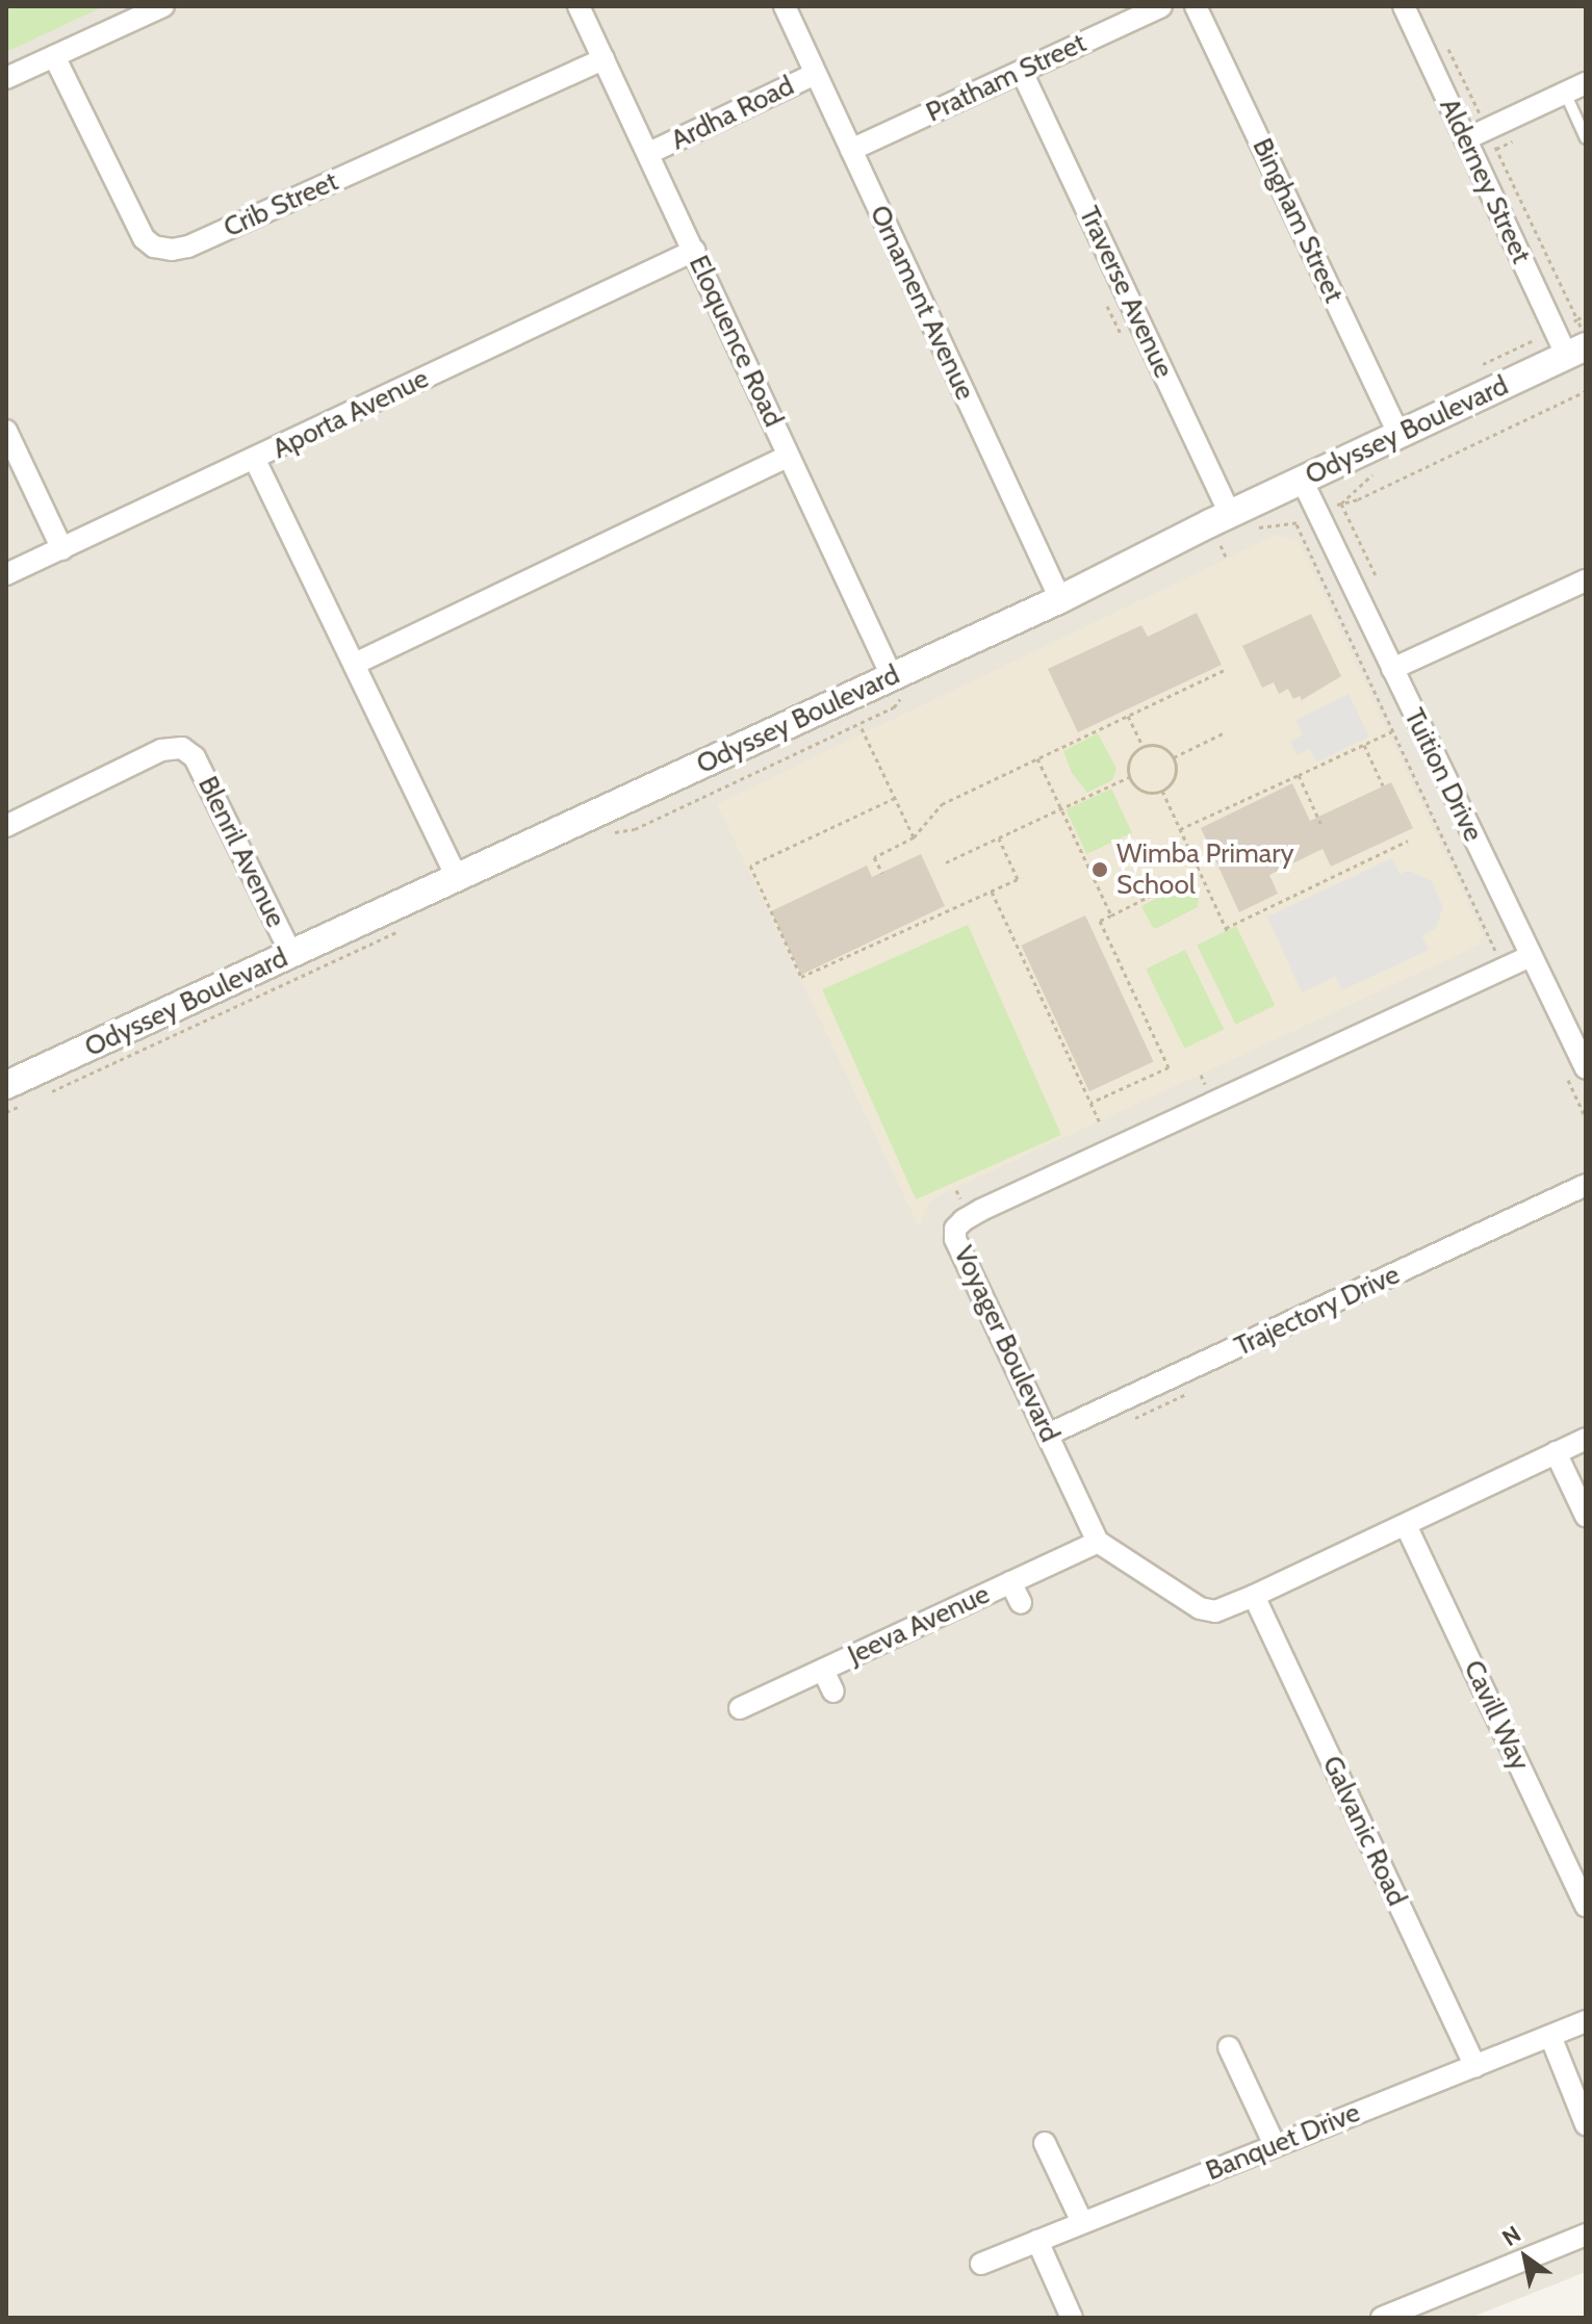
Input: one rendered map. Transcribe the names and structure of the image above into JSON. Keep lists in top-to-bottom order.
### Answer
{
  "streets": {
    "street": [
      "Pratham Street",
      "Ardha Road",
      "Alderney Street",
      "Crib Street",
      "Bingham Street",
      "Traverse Avenue",
      "Ornament Avenue",
      "Eloquence Road",
      "Aporta Avenue",
      "Odyssey Boulevard",
      "Tuition Drive",
      "Blenril Avenue",
      "Trajectory Drive",
      "Voyager Boulevard",
      "Jeeva Avenue",
      "Cavill Way",
      "Galvanic Road",
      "Banquet Drive"
    ]
  },
  "crossings": [
    ["Pratham Street", "Traverse Avenue"],
    ["Pratham Street", "Ornament Avenue"],
    ["Ardha Road", "Ornament Avenue"],
    ["Ardha Road", "Eloquence Road"],
    ["Alderney Street", "Odyssey Boulevard"],
    ["Crib Street", "Eloquence Road"],
    ["Bingham Street", "Odyssey Boulevard"],
    ["Traverse Avenue", "Odyssey Boulevard"],
    ["Ornament Avenue", "Odyssey Boulevard"],
    ["Eloquence Road", "Aporta Avenue"],
    ["Eloquence Road", "Odyssey Boulevard"],
    ["Odyssey Boulevard", "Tuition Drive"],
    ["Odyssey Boulevard", "Blenril Avenue"],
    ["Tuition Drive", "Voyager Boulevard"],
    ["Trajectory Drive", "Voyager Boulevard"],
    ["Voyager Boulevard", "Jeeva Avenue"],
    ["Voyager Boulevard", "Cavill Way"],
    ["Voyager Boulevard", "Galvanic Road"],
    ["Galvanic Road", "Banquet Drive"]
  ],
  "places": ["Wimba Primary School"],
  "north": "top left"
}
